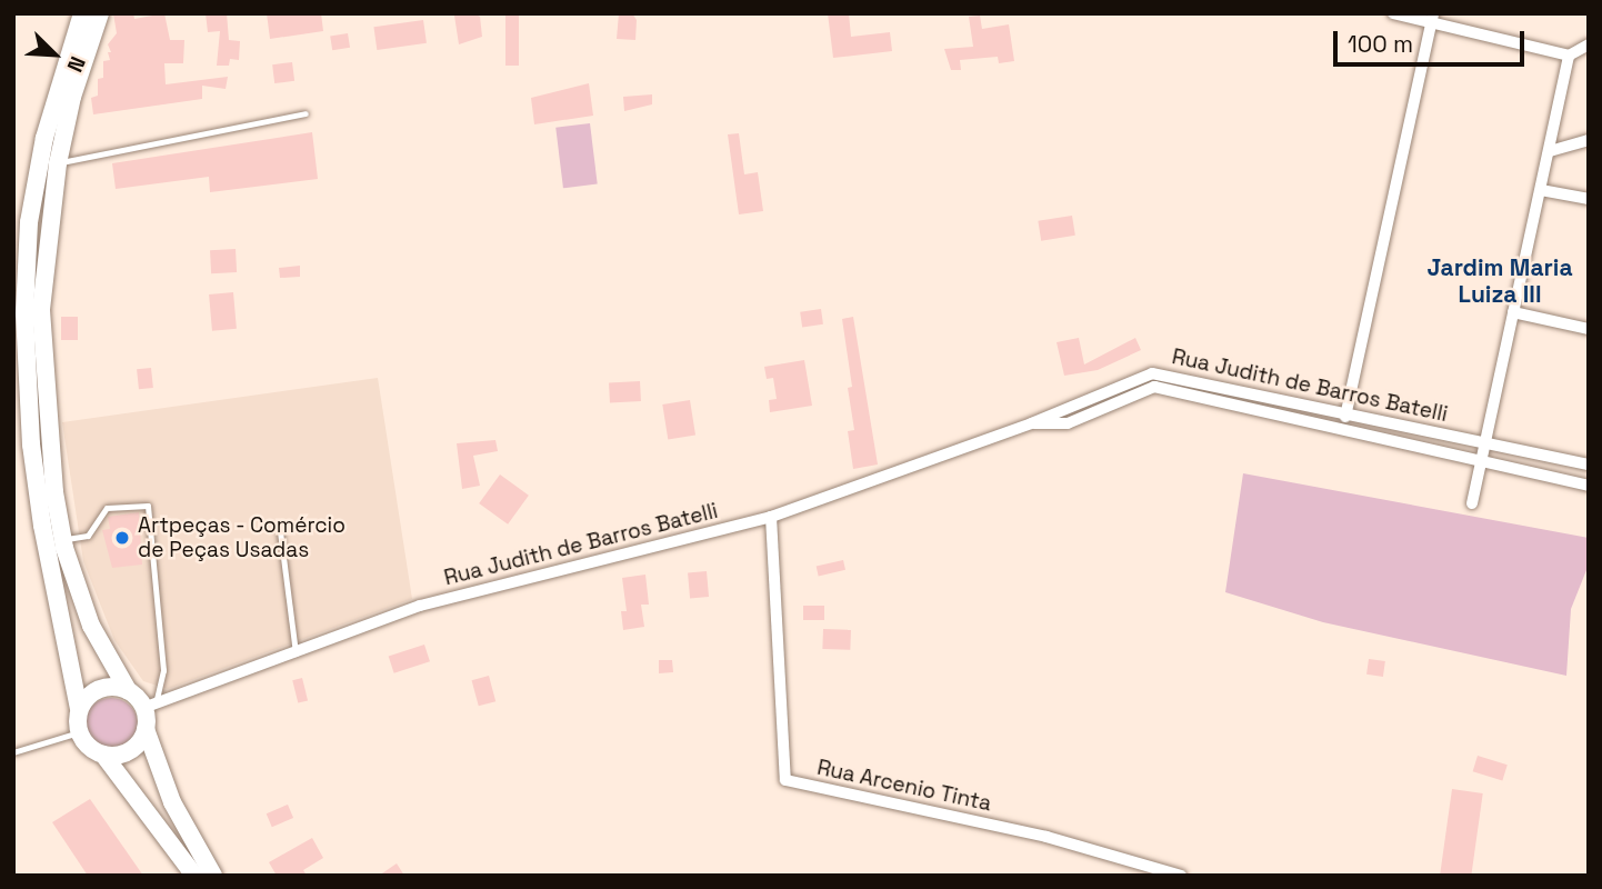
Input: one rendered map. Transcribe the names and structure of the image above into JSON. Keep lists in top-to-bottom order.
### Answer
{
  "streets": {
    "street": ["Rua Judith de Barros Batelli", "Rua Arcenio Tinta"]
  },
  "crossings": [
    ["Rua Judith de Barros Batelli", "Rua Arcenio Tinta"]
  ],
  "districts": ["Jardim Maria Luiza III"],
  "places": ["Artpeças - Comércio de Peças Usadas"],
  "scale_bar": "100 m",
  "north": "bottom right"
}
